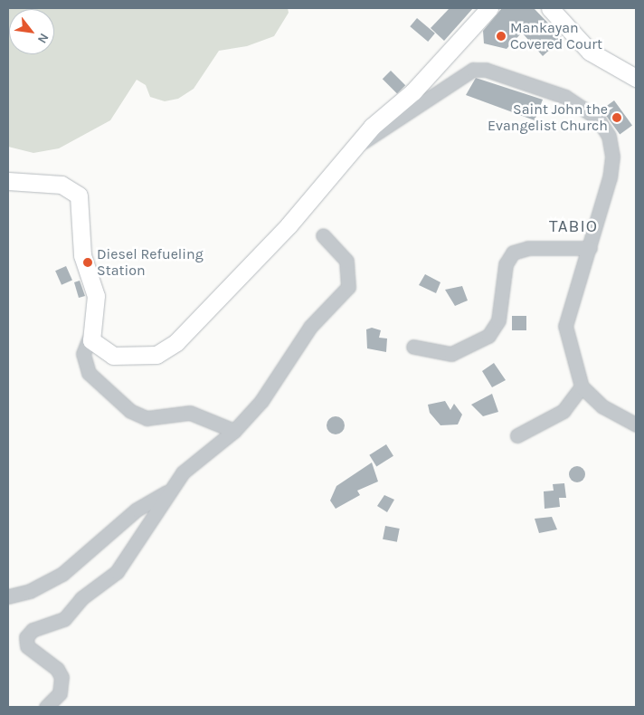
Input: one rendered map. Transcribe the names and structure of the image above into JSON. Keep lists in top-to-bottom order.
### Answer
{
  "districts": ["TABIO"],
  "places": ["Mankayan Covered Court", "Saint John the Evangelist Church", "Diesel Refueling Station"],
  "north": "bottom right"
}
